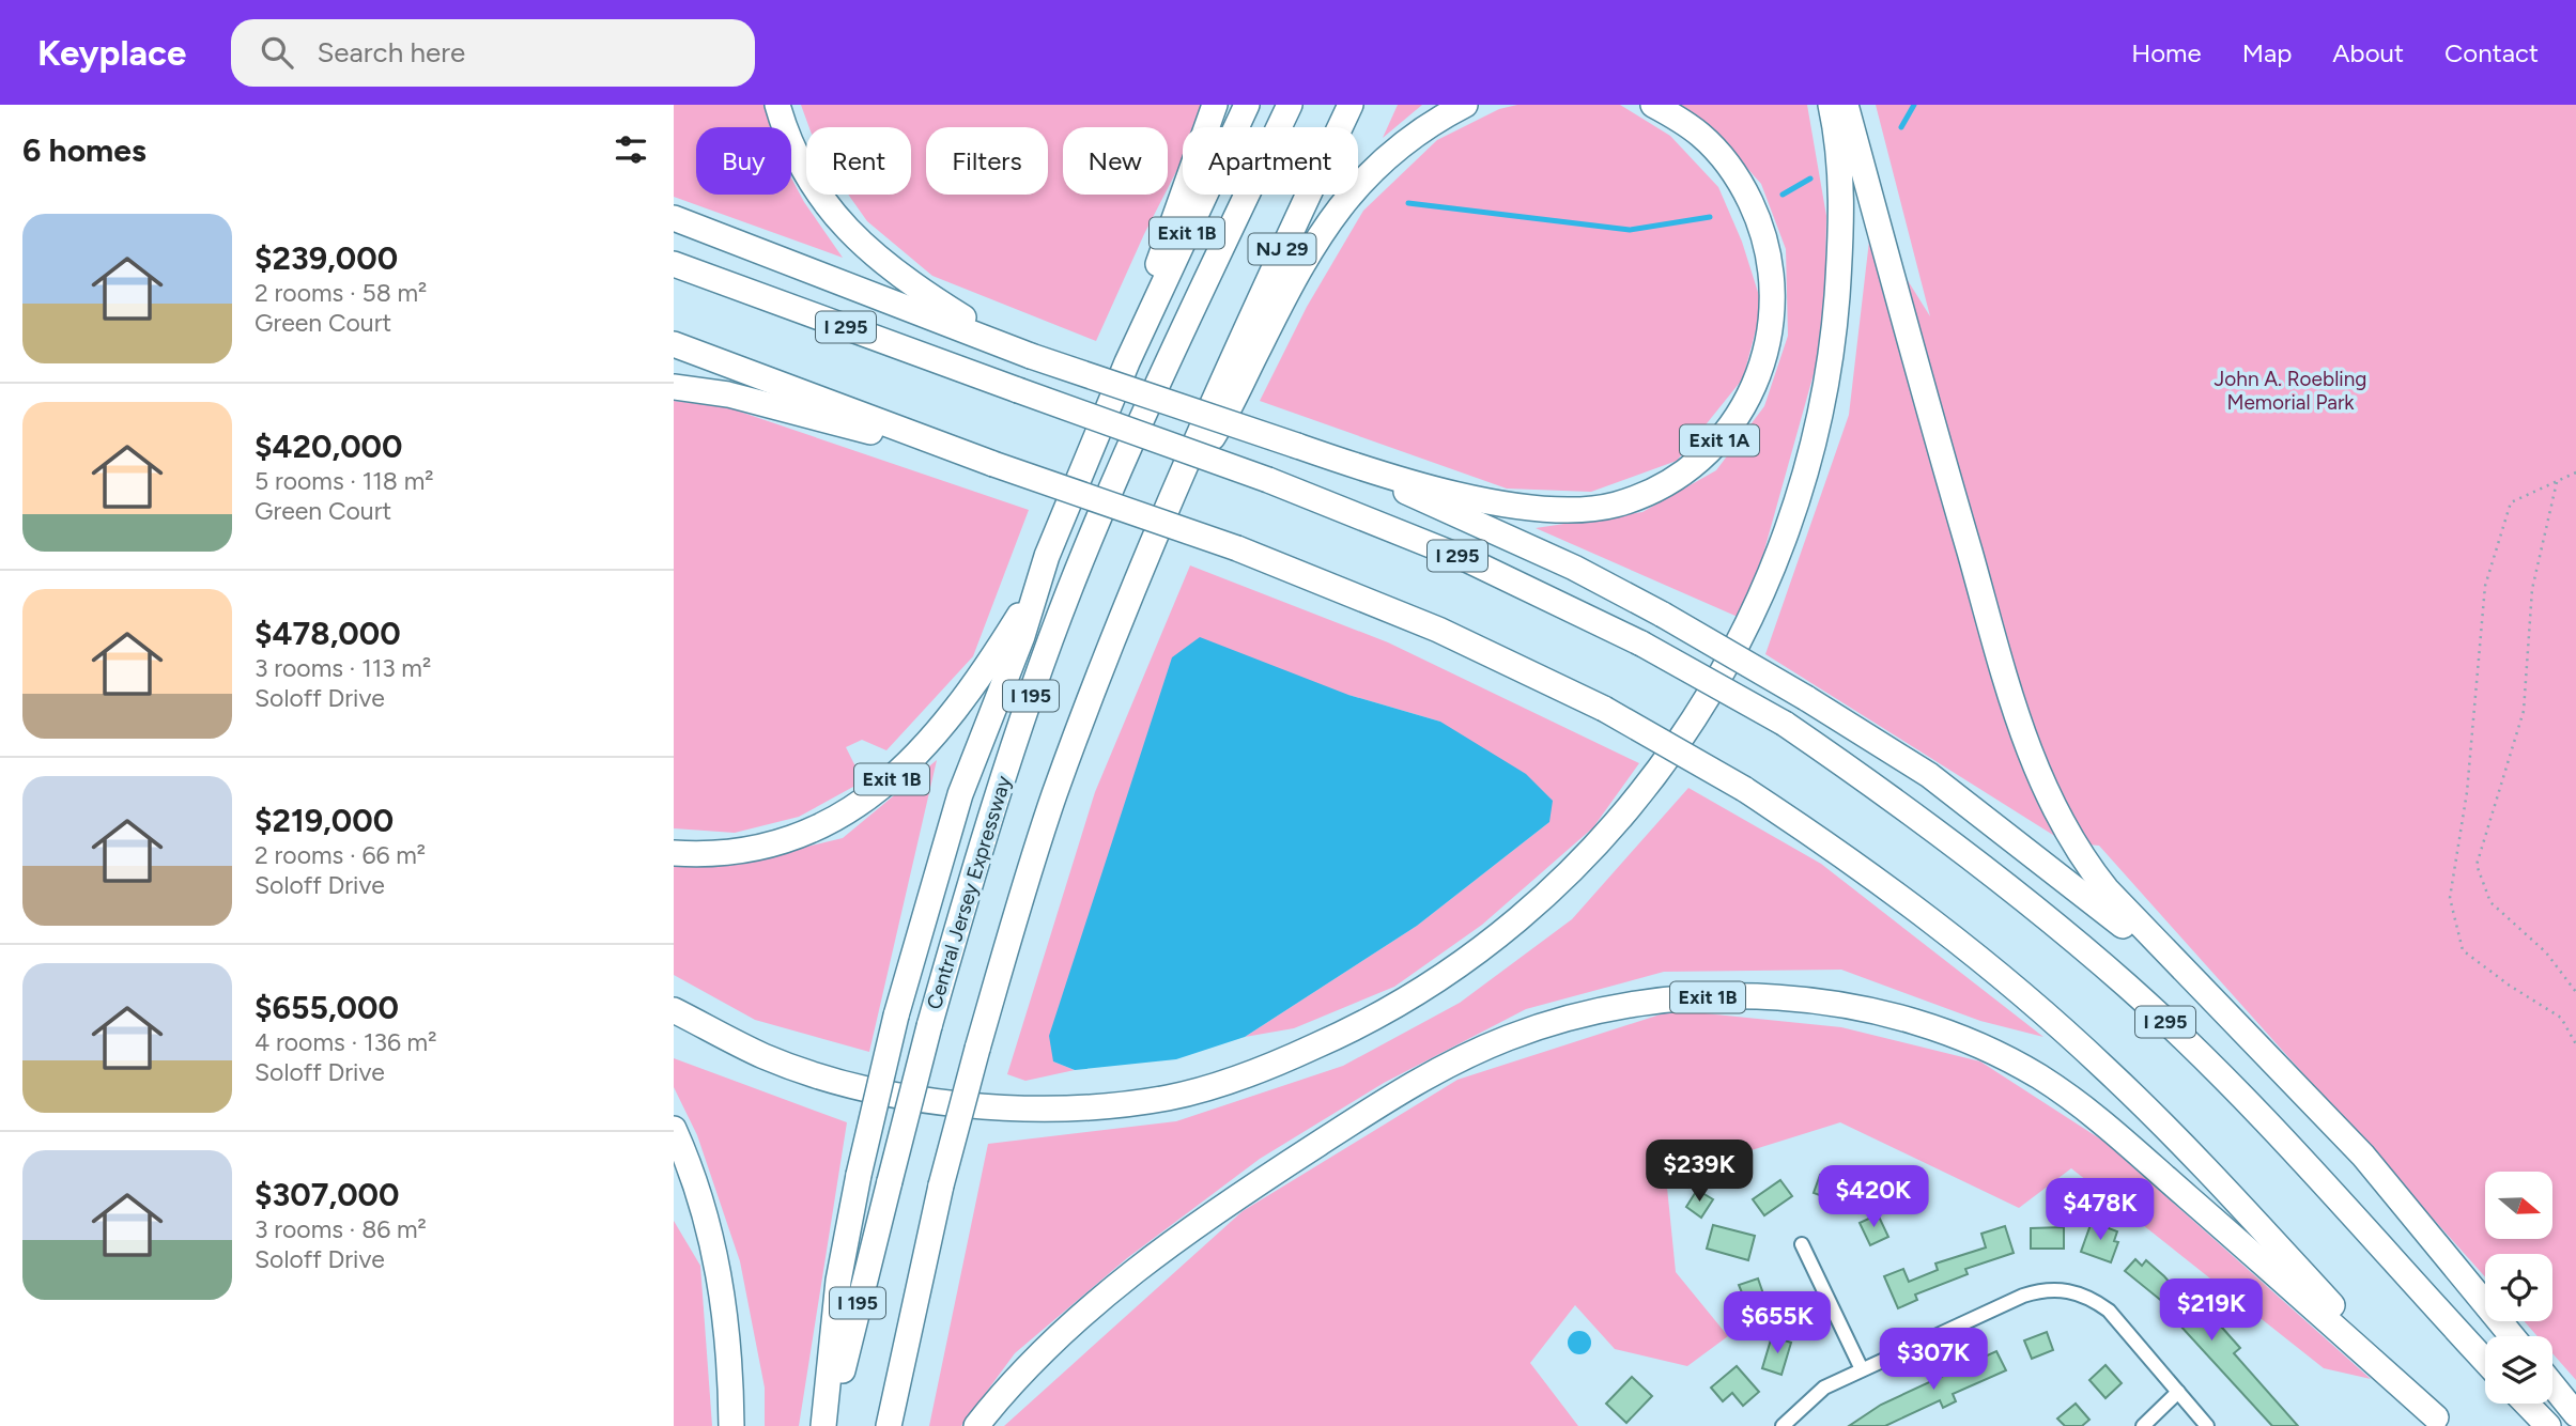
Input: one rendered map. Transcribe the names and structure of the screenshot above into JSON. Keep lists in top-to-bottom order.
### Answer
{
  "streets": {
    "highway": [
      "Exit 1B",
      "NJ 29",
      "I 295",
      "Exit 1A",
      "I 195",
      "Central Jersey Expressway"
    ]
  },
  "crossings": [
    ["NJ 29", "I 195"],
    ["NJ 29", "Central Jersey Expressway"]
  ],
  "parks": ["John A. Roebling Memorial Park"],
  "north": "right",
  "page": {
    "header": "Keyplace",
    "search": "Search here",
    "nav": [
      "Home",
      "Map",
      "About",
      "Contact"
    ],
    "heading": "6 homes",
    "chip": [
      "Buy",
      "Rent",
      "Filters",
      "New",
      "Apartment"
    ],
    "list": [
      {
        "name": "$239,000",
        "note": "2 rooms · 58 m² · Green Court"
      },
      {
        "name": "$420,000",
        "note": "5 rooms · 118 m² · Green Court"
      },
      {
        "name": "$478,000",
        "note": "3 rooms · 113 m² · Soloff Drive"
      },
      {
        "name": "$219,000",
        "note": "2 rooms · 66 m² · Soloff Drive"
      },
      {
        "name": "$655,000",
        "note": "4 rooms · 136 m² · Soloff Drive"
      },
      {
        "name": "$307,000",
        "note": "3 rooms · 86 m² · Soloff Drive"
      }
    ],
    "price": [
      "$239K",
      "$420K",
      "$478K",
      "$219K",
      "$655K",
      "$307K"
    ]
  }
}
